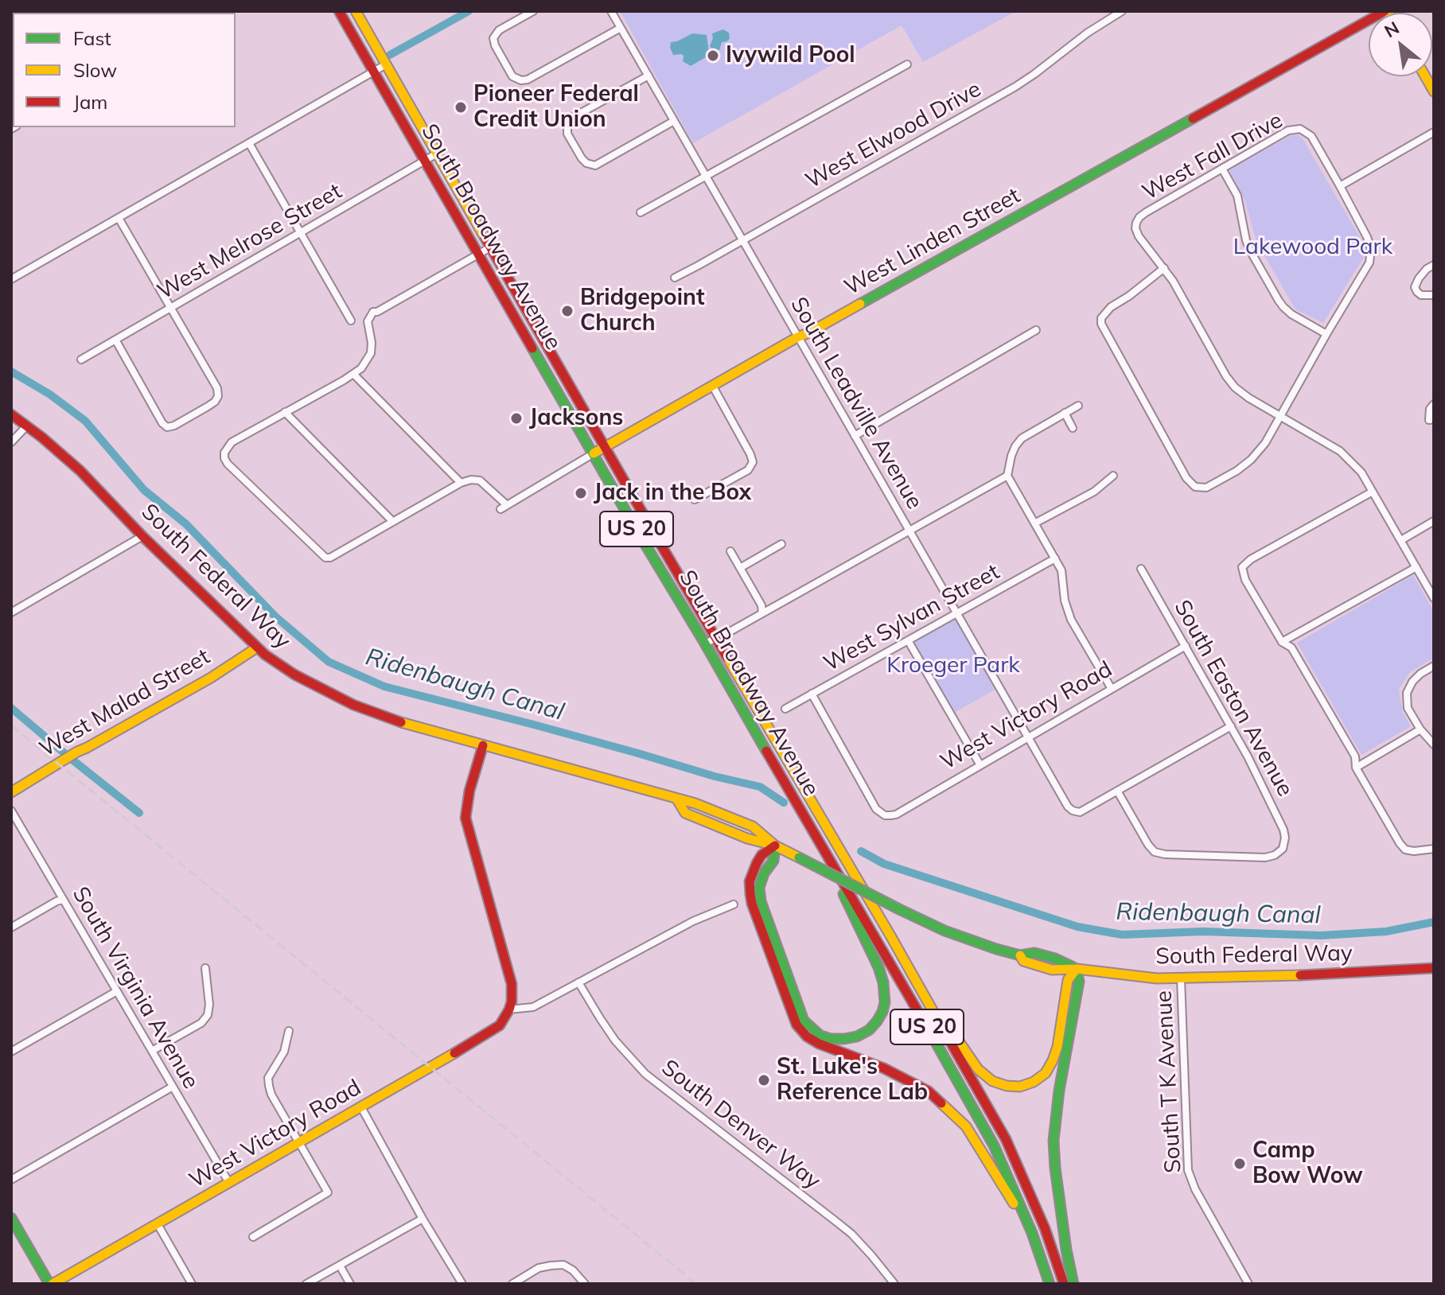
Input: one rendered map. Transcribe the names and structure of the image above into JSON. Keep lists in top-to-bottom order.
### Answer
{
  "streets": {
    "main road": [
      "South Broadway Avenue",
      "West Linden Street",
      "US 20",
      "South Federal Way",
      "West Malad Street",
      "West Victory Road"
    ],
    "street": [
      "West Elwood Drive",
      "West Fall Drive",
      "West Melrose Street",
      "South Leadville Avenue",
      "West Sylvan Street",
      "South Easton Avenue",
      "South Virginia Avenue",
      "South T K Avenue",
      "South Denver Way"
    ]
  },
  "crossings": [
    ["West Elwood Drive", "South Leadville Avenue"],
    ["South Broadway Avenue", "West Melrose Street"],
    ["South Broadway Avenue", "West Linden Street"],
    ["West Linden Street", "South Leadville Avenue"],
    ["South Leadville Avenue", "West Sylvan Street"],
    ["South Leadville Avenue", "South Easton Avenue"],
    ["South Leadville Avenue", "West Victory Road"],
    ["South Federal Way", "West Malad Street"],
    ["South Federal Way", "South T K Avenue"],
    ["West Sylvan Street", "West Victory Road"],
    ["South Easton Avenue", "West Victory Road"],
    ["West Victory Road", "South Virginia Avenue"]
  ],
  "water": ["Ridenbaugh Canal"],
  "parks": ["Lakewood Park", "Kroeger Park"],
  "places": [
    "Ivywild Pool",
    "Pioneer Federal Credit Union",
    "Bridgepoint Church",
    "Jacksons",
    "Jack in the Box",
    "St. Luke's Reference Lab",
    "Camp Bow Wow"
  ],
  "legend": ["Fast", "Slow", "Jam"],
  "north": "top left"
}
